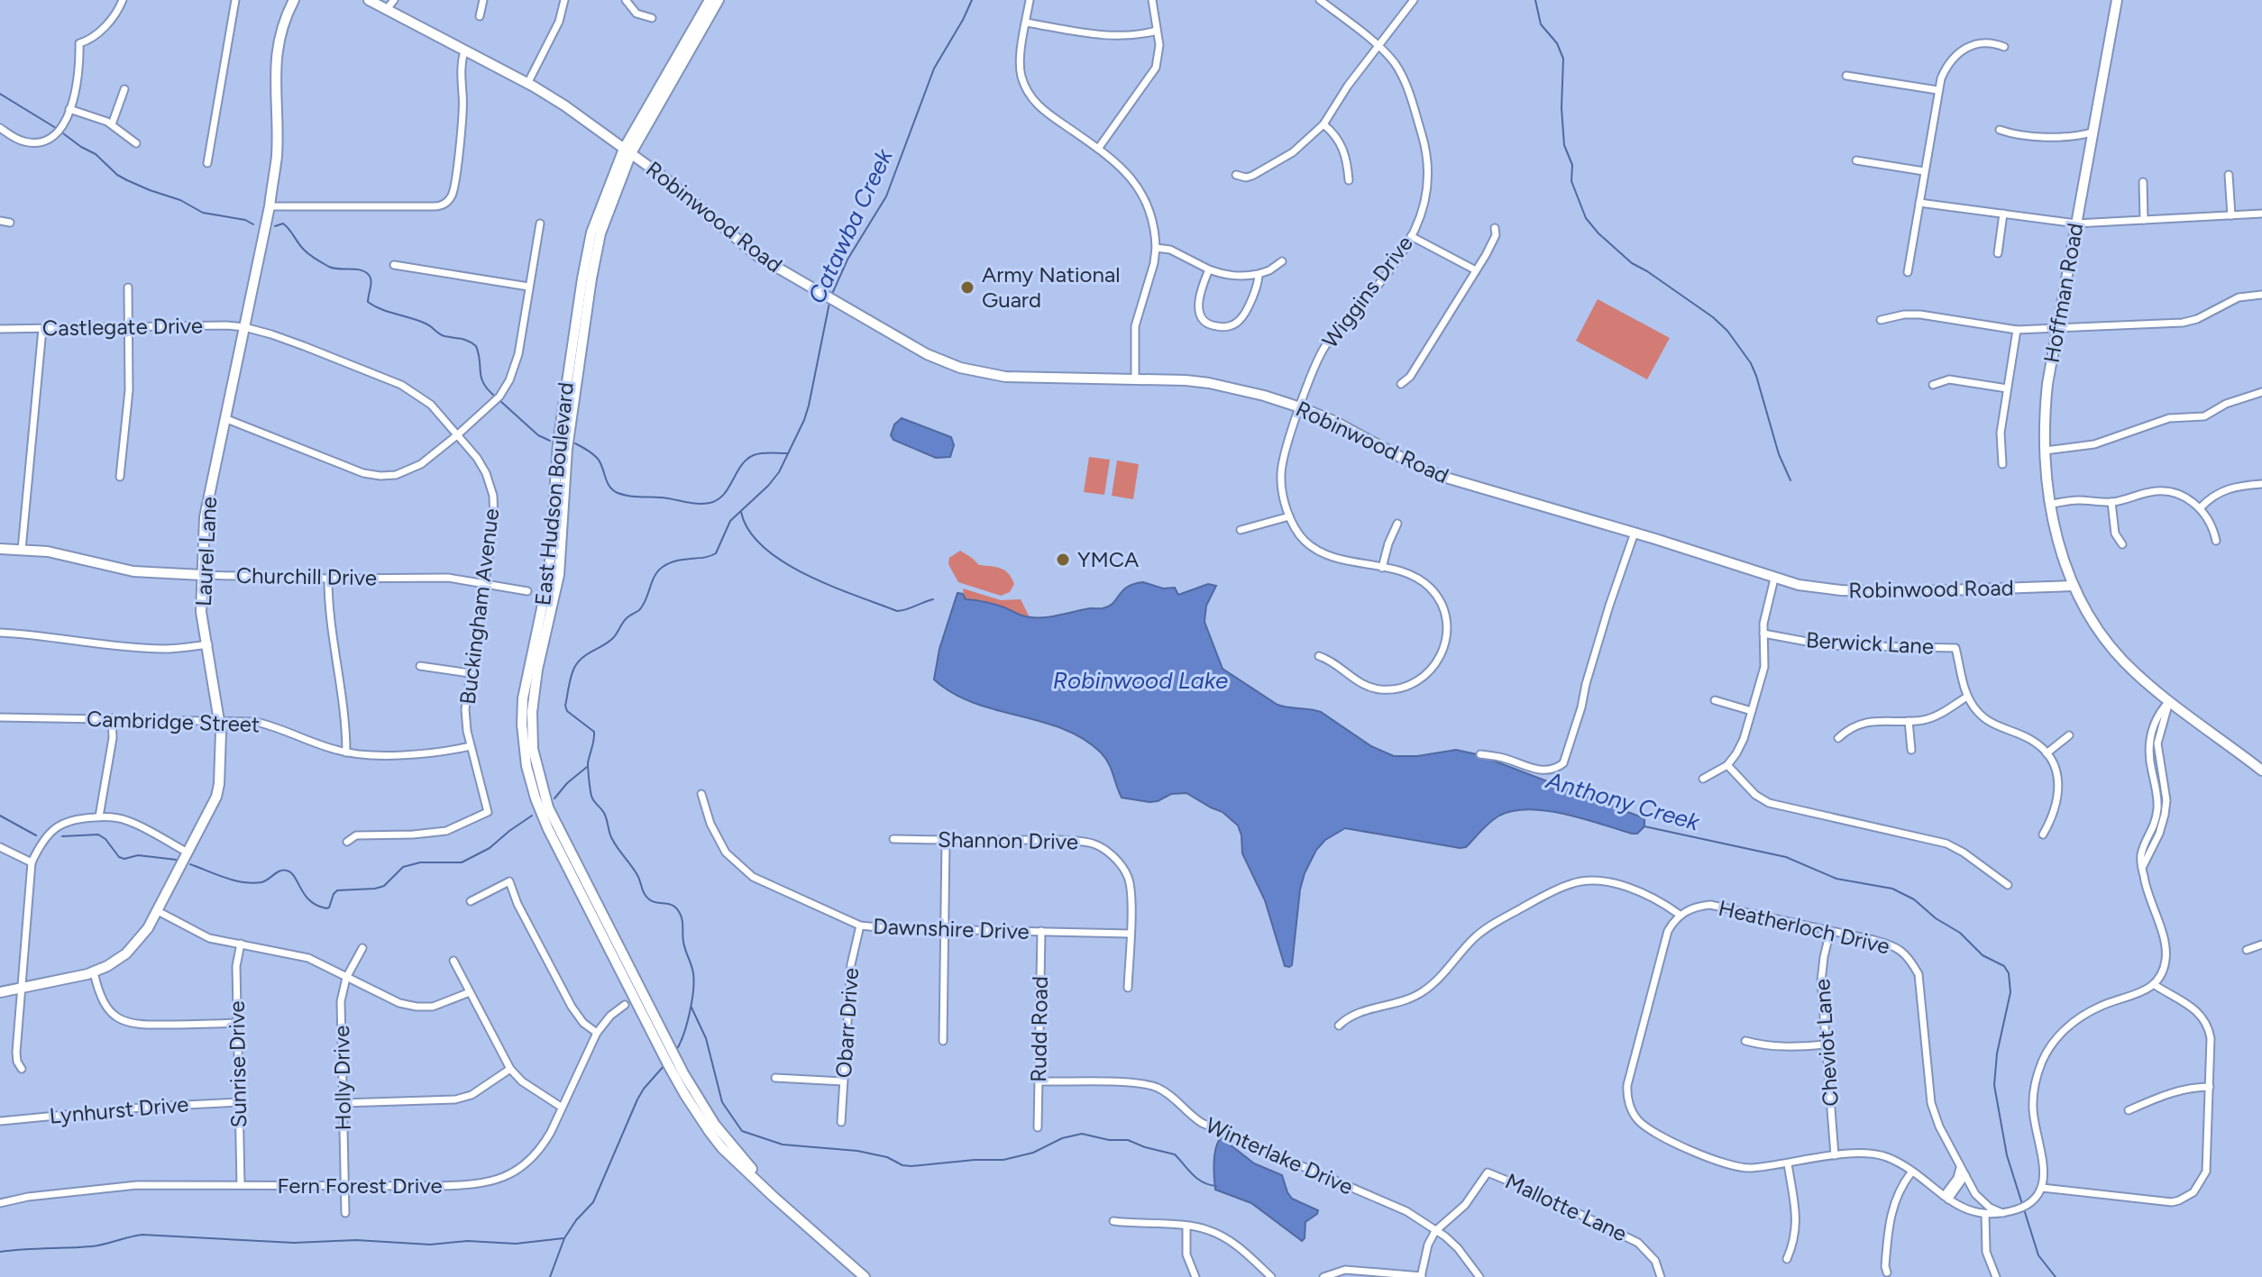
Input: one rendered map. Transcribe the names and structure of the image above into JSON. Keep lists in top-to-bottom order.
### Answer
{
  "streets": {
    "main road": [
      "Robinwood Road",
      "Hoffman Road",
      "East Hudson Boulevard",
      "Laurel Lane",
      "Churchill Drive"
    ],
    "street": [
      "Wiggins Drive",
      "Castlegate Drive",
      "Buckingham Avenue",
      "Berwick Lane",
      "Cambridge Street",
      "Shannon Drive",
      "Heatherloch Drive",
      "Dawnshire Drive",
      "Obarr Drive",
      "Rudd Road",
      "Cheviot Lane",
      "Sunrise Drive",
      "Holly Drive",
      "Lynhurst Drive",
      "Winterlake Drive",
      "Fern Forest Drive",
      "Mallotte Lane"
    ]
  },
  "crossings": [
    ["Robinwood Road", "Wiggins Drive"],
    ["Robinwood Road", "Hoffman Road"],
    ["Robinwood Road", "East Hudson Boulevard"],
    ["Castlegate Drive", "Laurel Lane"],
    ["Castlegate Drive", "Buckingham Avenue"],
    ["Laurel Lane", "Churchill Drive"],
    ["Laurel Lane", "Buckingham Avenue"],
    ["Laurel Lane", "Cambridge Street"],
    ["Churchill Drive", "Buckingham Avenue"],
    ["Buckingham Avenue", "Cambridge Street"],
    ["Shannon Drive", "Dawnshire Drive"],
    ["Heatherloch Drive", "Cheviot Lane"],
    ["Dawnshire Drive", "Obarr Drive"],
    ["Dawnshire Drive", "Rudd Road"],
    ["Rudd Road", "Winterlake Drive"],
    ["Sunrise Drive", "Lynhurst Drive"],
    ["Sunrise Drive", "Fern Forest Drive"],
    ["Holly Drive", "Fern Forest Drive"],
    ["Winterlake Drive", "Mallotte Lane"]
  ],
  "water": ["Catawba Creek", "Robinwood Lake", "Anthony Creek"],
  "places": ["Army National Guard", "YMCA"]
}
